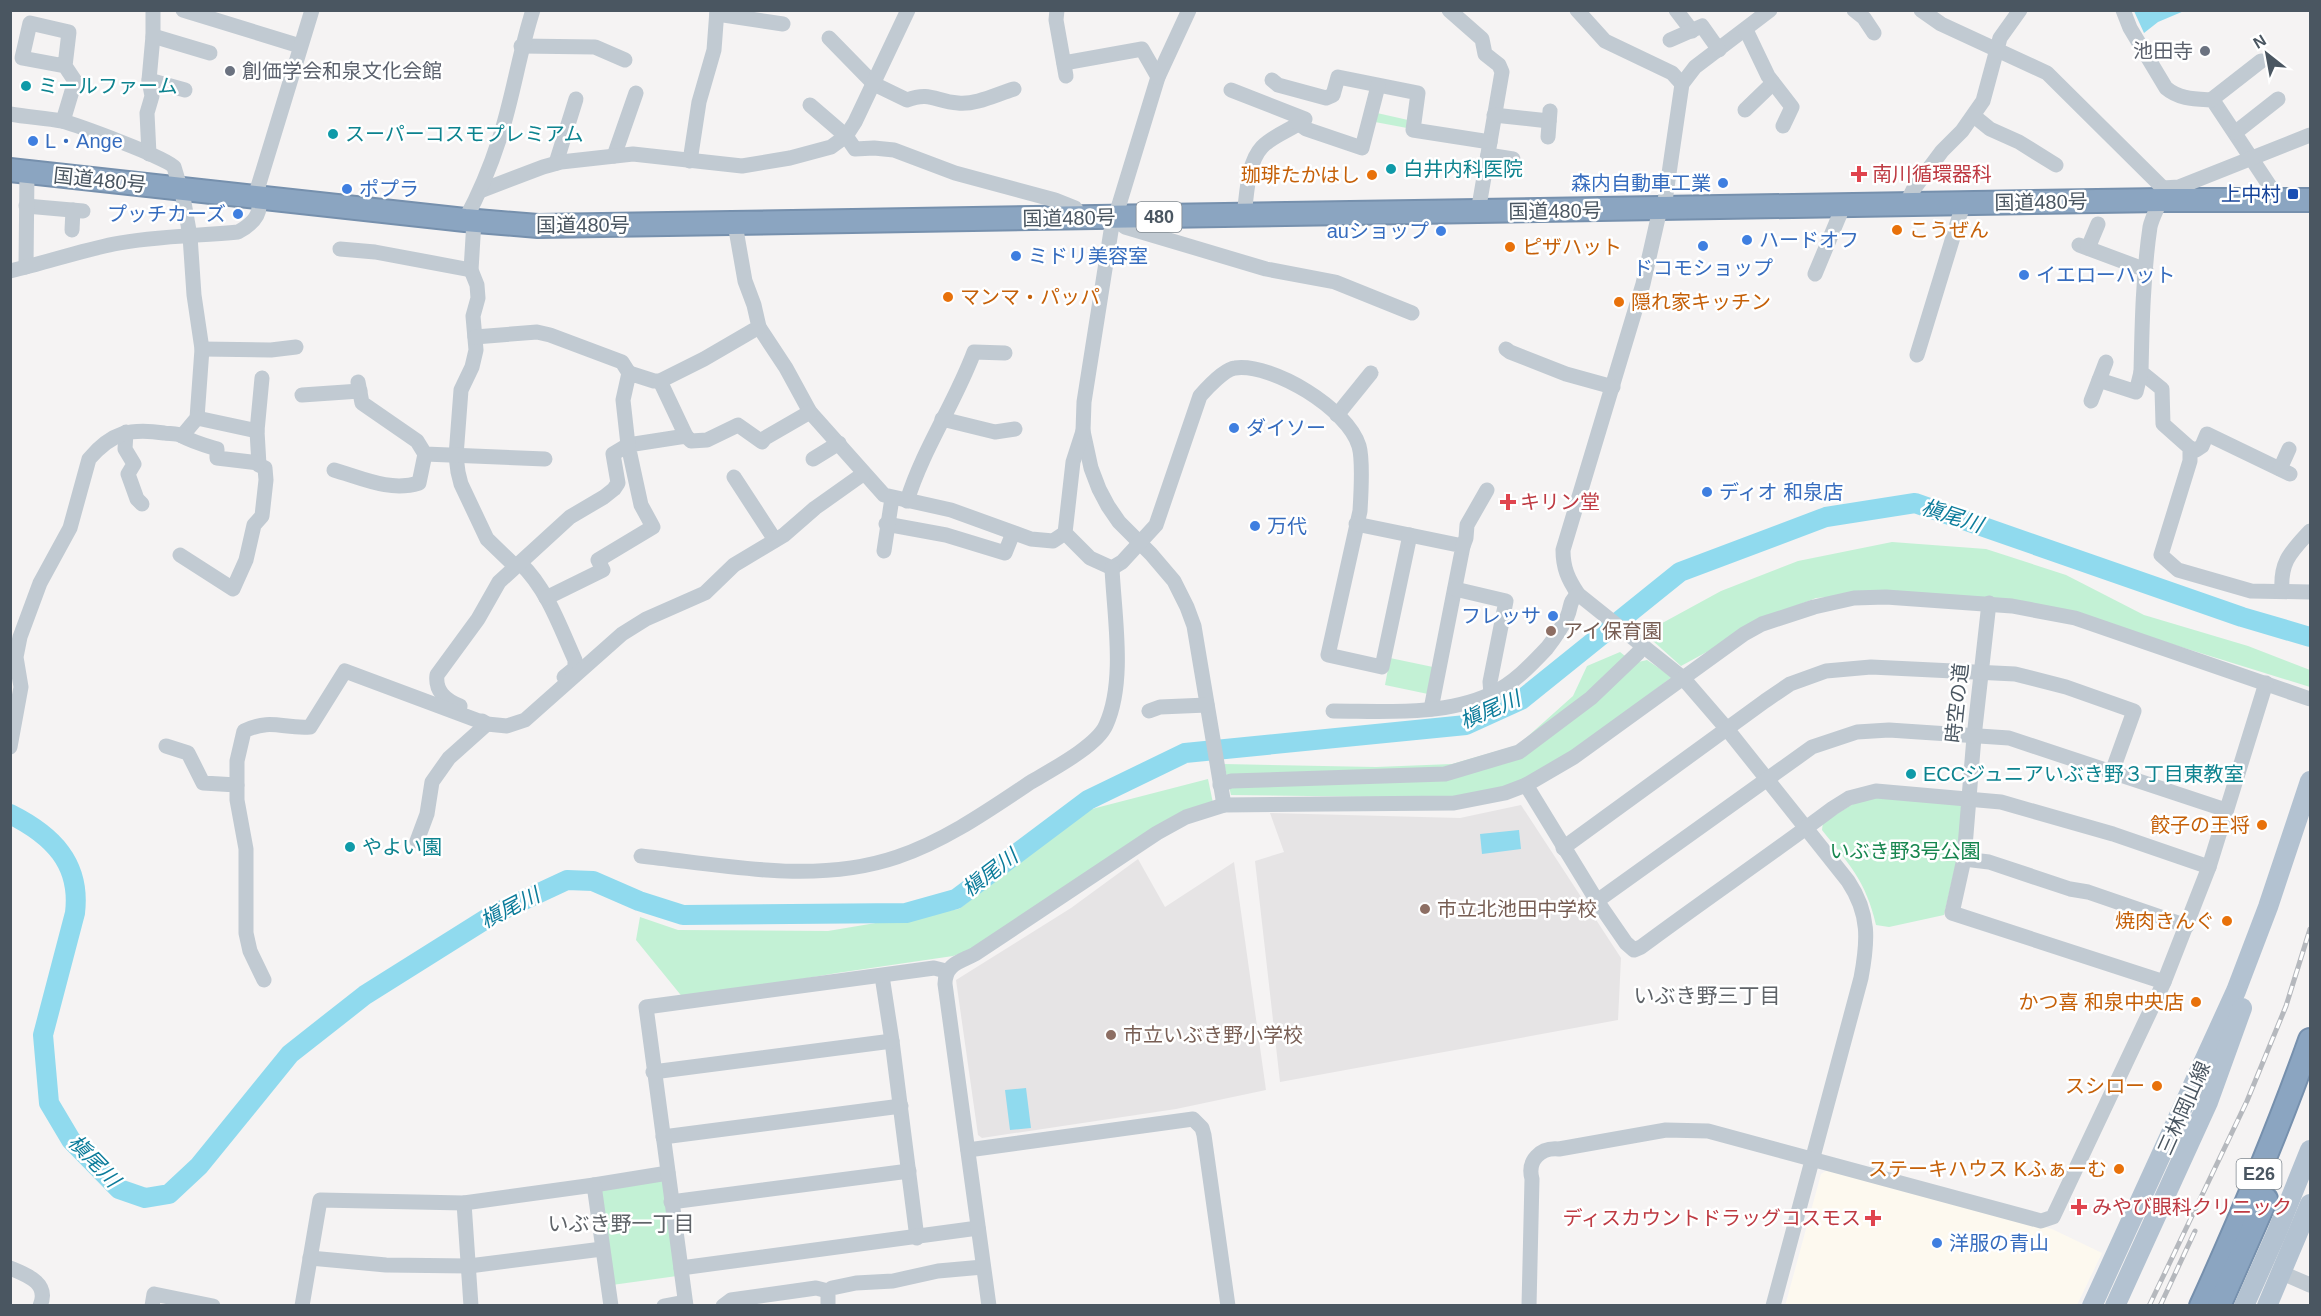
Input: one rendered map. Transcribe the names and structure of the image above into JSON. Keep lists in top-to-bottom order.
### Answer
{
  "streets": {
    "highway": ["国道480号", "480", "E26"],
    "main road": ["三林岡山線"],
    "street": ["時空の道"]
  },
  "districts": ["いぶき野三丁目", "いぶき野一丁目"],
  "water": ["槇尾川"],
  "parks": ["いぶき野3号公園"],
  "places": {
    "other": [
      "池田寺",
      "創価学会和泉文化会館",
      "ミールファーム",
      "スーパーコスモプレミアム",
      "L・Ange",
      "白井内科医院",
      "珈琲たかはし",
      "森内自動車工業",
      "ポプラ",
      "プッチカーズ",
      "こうぜん",
      "auショップ",
      "ハードオフ",
      "ドコモショップ",
      "ピザハット",
      "ミドリ美容室",
      "イエローハット",
      "マンマ・パッパ",
      "隠れ家キッチン",
      "ダイソー",
      "ディオ 和泉店",
      "万代",
      "フレッサ",
      "アイ保育園",
      "ECCジュニアいぶき野３丁目東教室",
      "餃子の王将",
      "やよい園",
      "市立北池田中学校",
      "焼肉きんぐ",
      "かつ喜 和泉中央店",
      "市立いぶき野小学校",
      "スシロー",
      "ステーキハウス Kふぁーむ",
      "洋服の青山"
    ],
    "health": [
      "南川循環器科",
      "キリン堂",
      "みやび眼科クリニック",
      "ディスカウントドラッグコスモス"
    ],
    "transit": ["上中村"]
  },
  "north": "top left"
}
